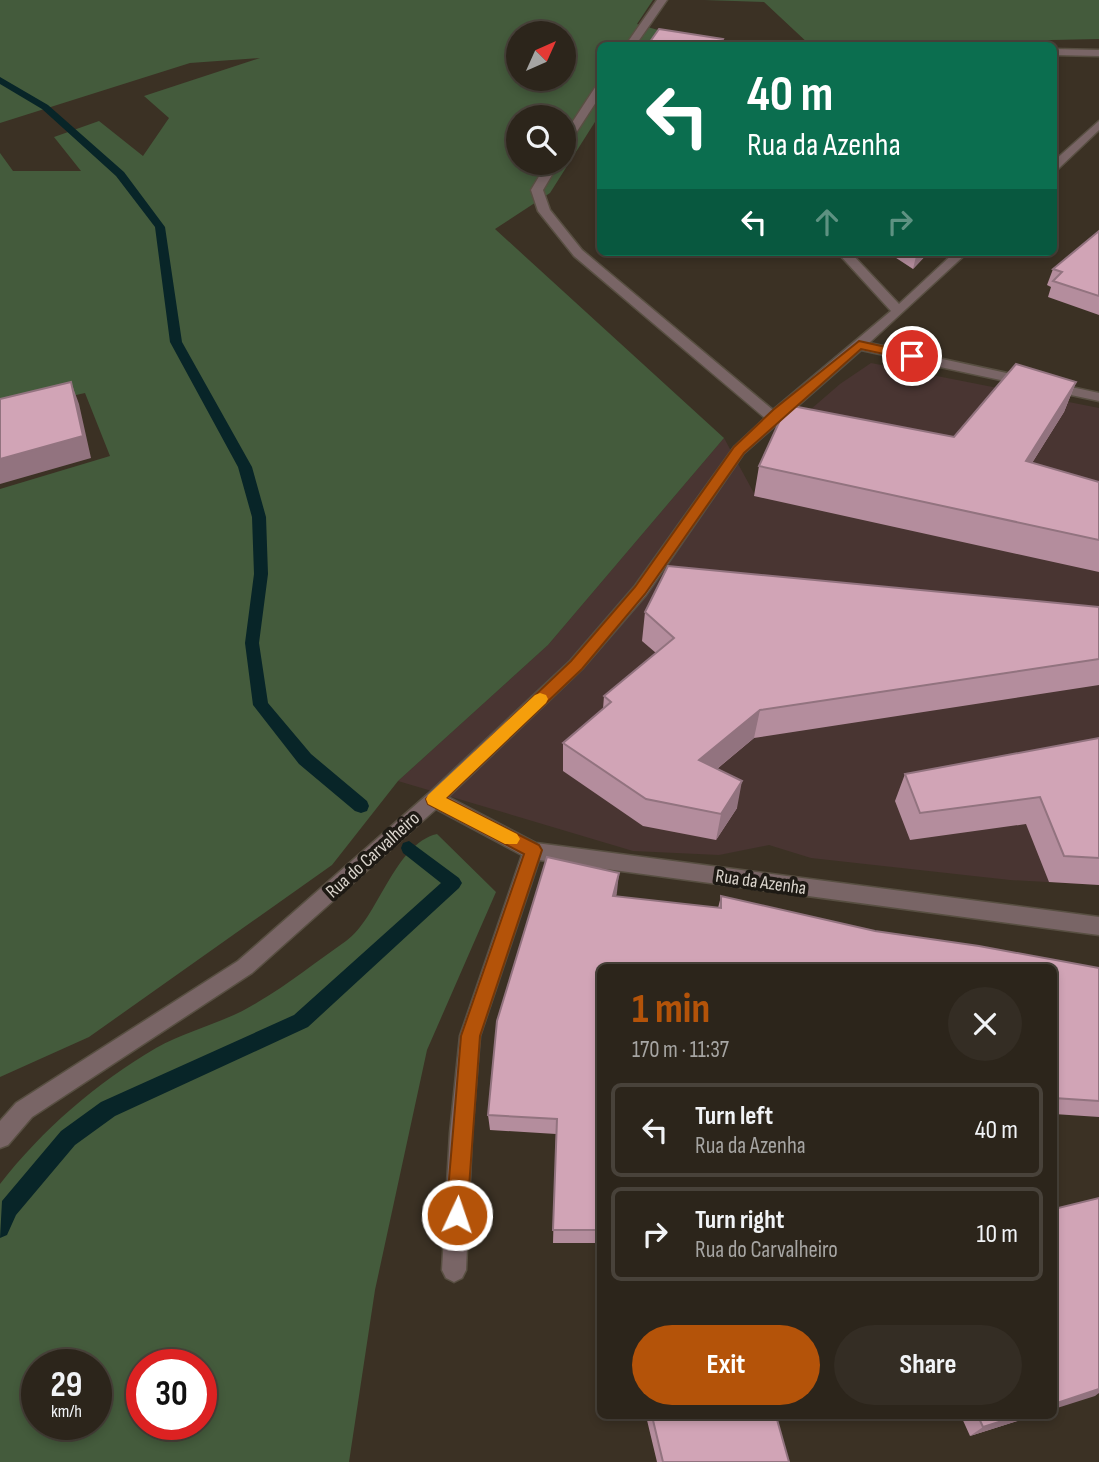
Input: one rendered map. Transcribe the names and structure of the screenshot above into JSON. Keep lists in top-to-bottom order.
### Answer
{
  "streets": {
    "street": ["Rua do Carvalheiro", "Rua da Azenha"]
  },
  "crossings": [
    ["Rua do Carvalheiro", "Rua da Azenha"]
  ],
  "north": "top right",
  "page": {
    "turn": ["40 m", "Rua da Azenha"],
    "heading": ["1 min", "170 m · 11:37"],
    "list": [
      {
        "name": "Turn left",
        "note": "Rua da Azenha",
        "value": "40 m"
      },
      {
        "name": "Turn right",
        "note": "Rua do Carvalheiro",
        "value": "10 m"
      }
    ],
    "buttons": ["Exit", "Share"],
    "speed": "29 km/h",
    "limit": "30"
  }
}
